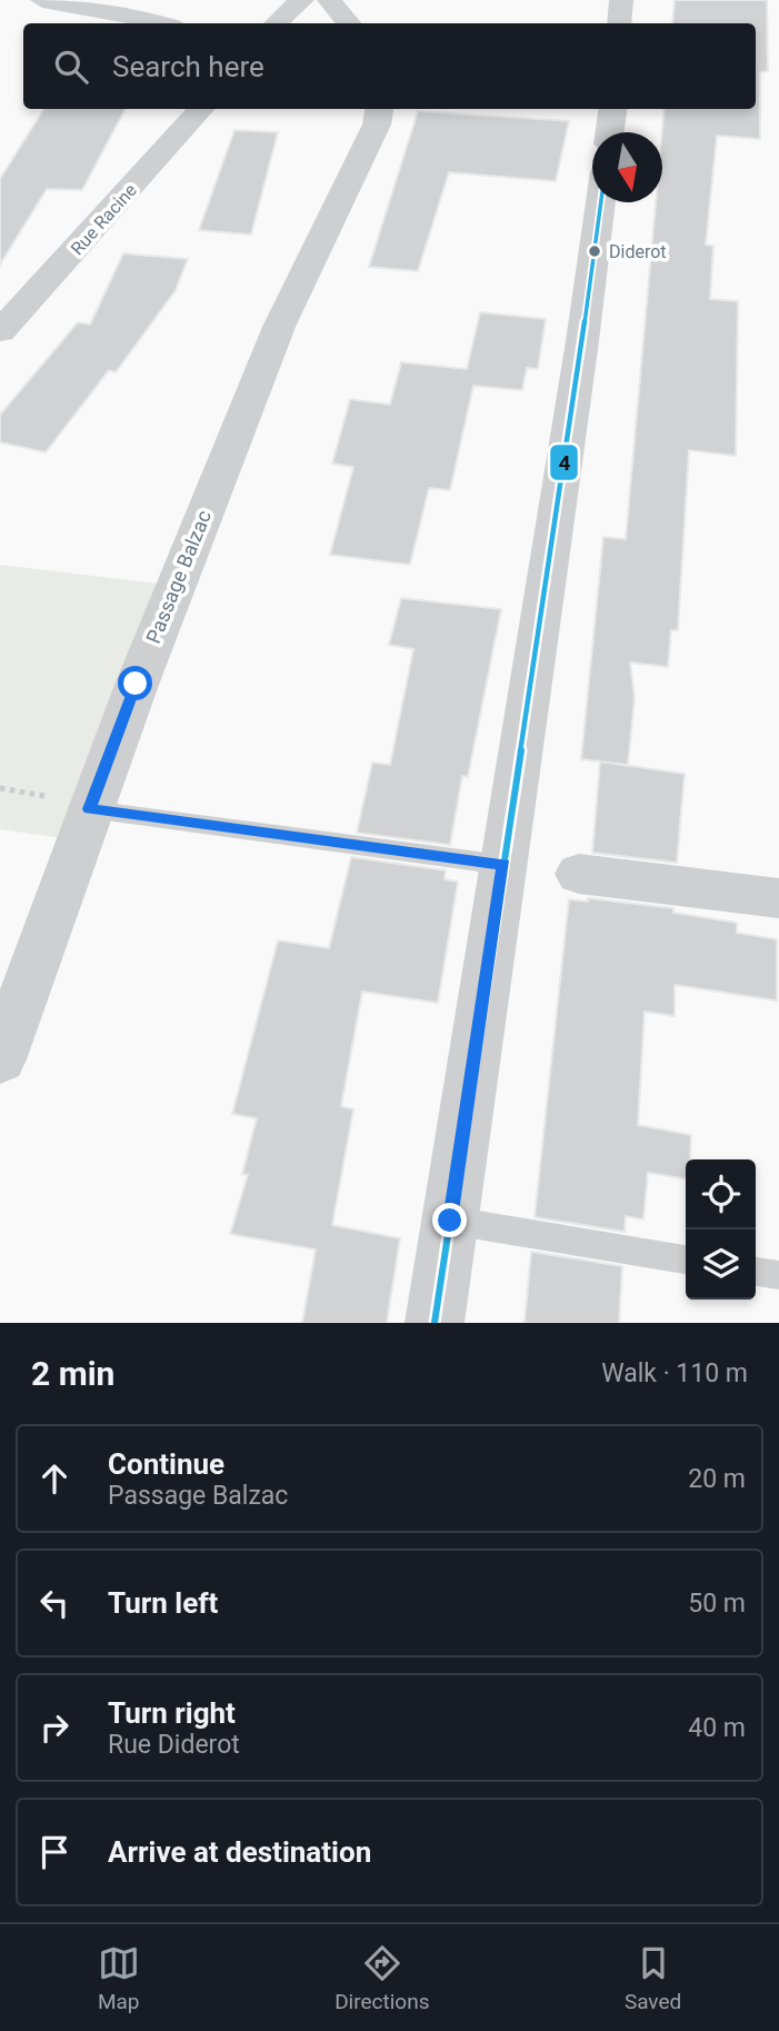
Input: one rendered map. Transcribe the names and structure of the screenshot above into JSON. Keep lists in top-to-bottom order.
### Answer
{
  "streets": {
    "street": ["Rue Racine", "Passage Balzac"]
  },
  "places": ["Diderot"],
  "lines": ["transit line 4"],
  "north": "bottom",
  "page": {
    "search": "Search here",
    "heading": ["2 min", "Walk · 110 m"],
    "list": [
      ["Continue", "Passage Balzac", "20 m"],
      ["Turn left", "50 m"],
      ["Turn right", "Rue Diderot", "40 m"],
      "Arrive at destination"
    ],
    "nav": ["Map", "Directions", "Saved"]
  }
}
